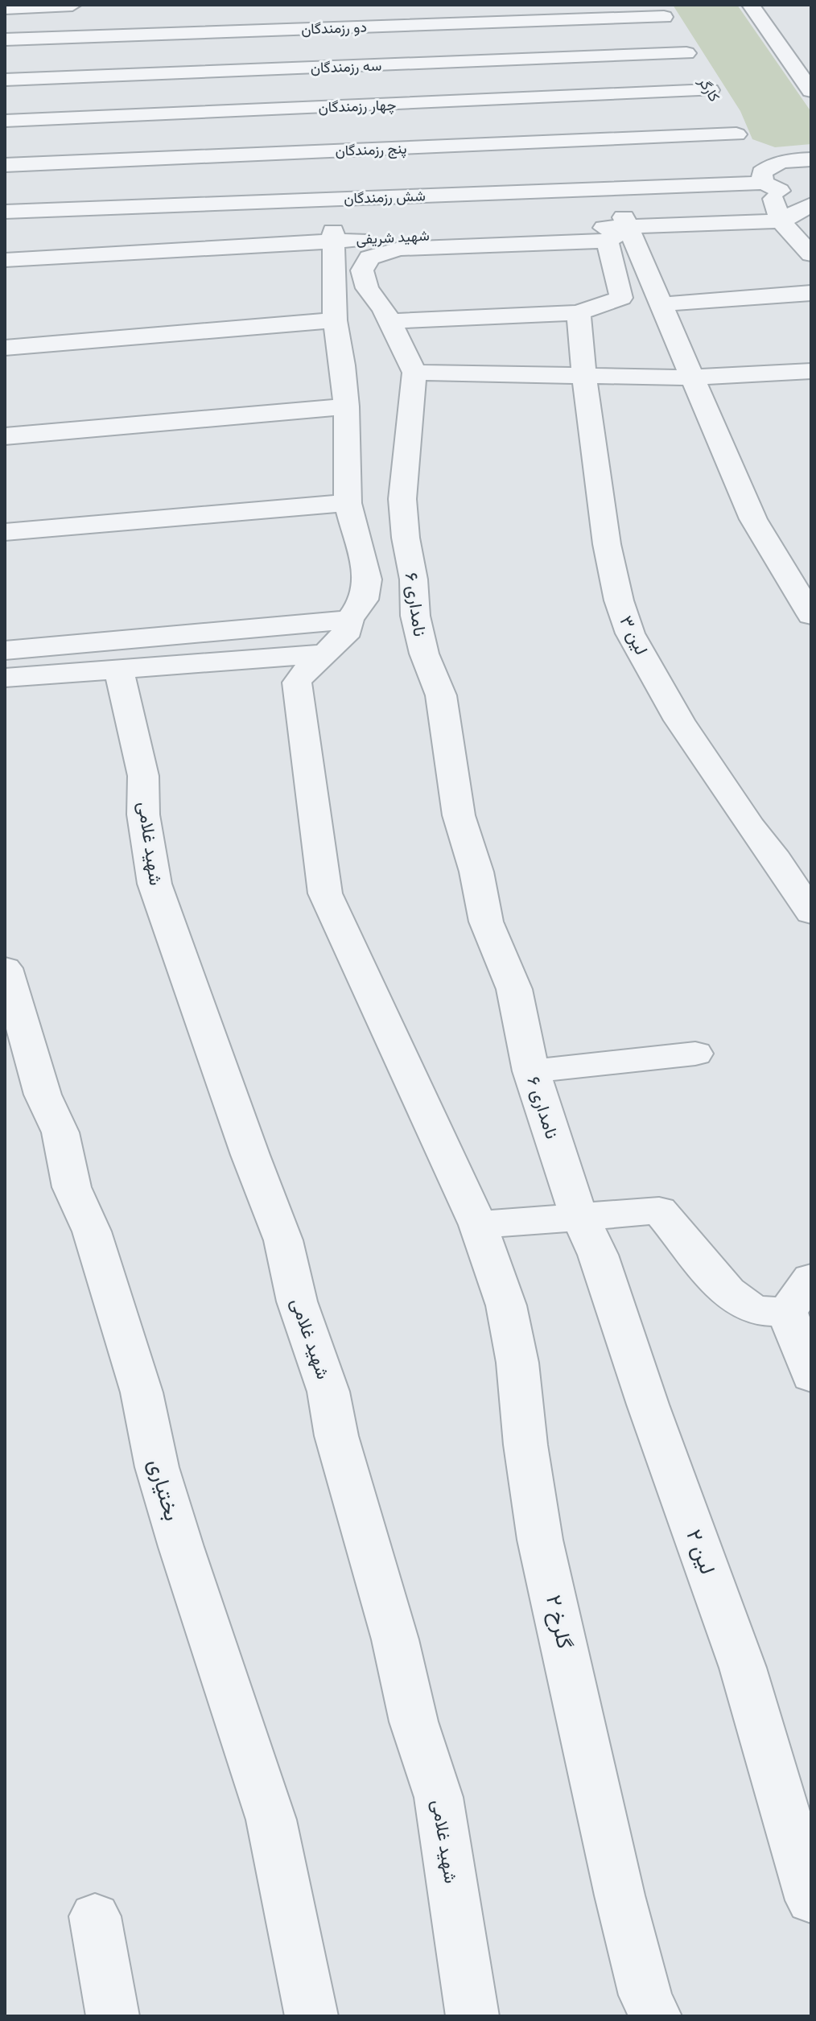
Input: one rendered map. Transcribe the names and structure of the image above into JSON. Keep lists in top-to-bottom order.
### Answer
{
  "streets": {
    "street": [
      "دو رزمندگان",
      "سه رزمندگان",
      "کارگر",
      "چهار رزمندگان",
      "پنج رزمندگان",
      "شش رزمندگان",
      "شهید شریفی",
      "نامداری ۶",
      "لین ۳",
      "شهید غلامی",
      "بختیاری",
      "لین ۲",
      "گلرخ ۲"
    ]
  },
  "crossings": [
    ["دو رزمندگان", "کارگر"],
    ["سه رزمندگان", "کارگر"],
    ["کارگر", "چهار رزمندگان"],
    ["کارگر", "پنج رزمندگان"],
    ["کارگر", "شش رزمندگان"],
    ["کارگر", "شهید شریفی"],
    ["پنج رزمندگان", "شش رزمندگان"],
    ["نامداری ۶", "لین ۲"]
  ]
}
